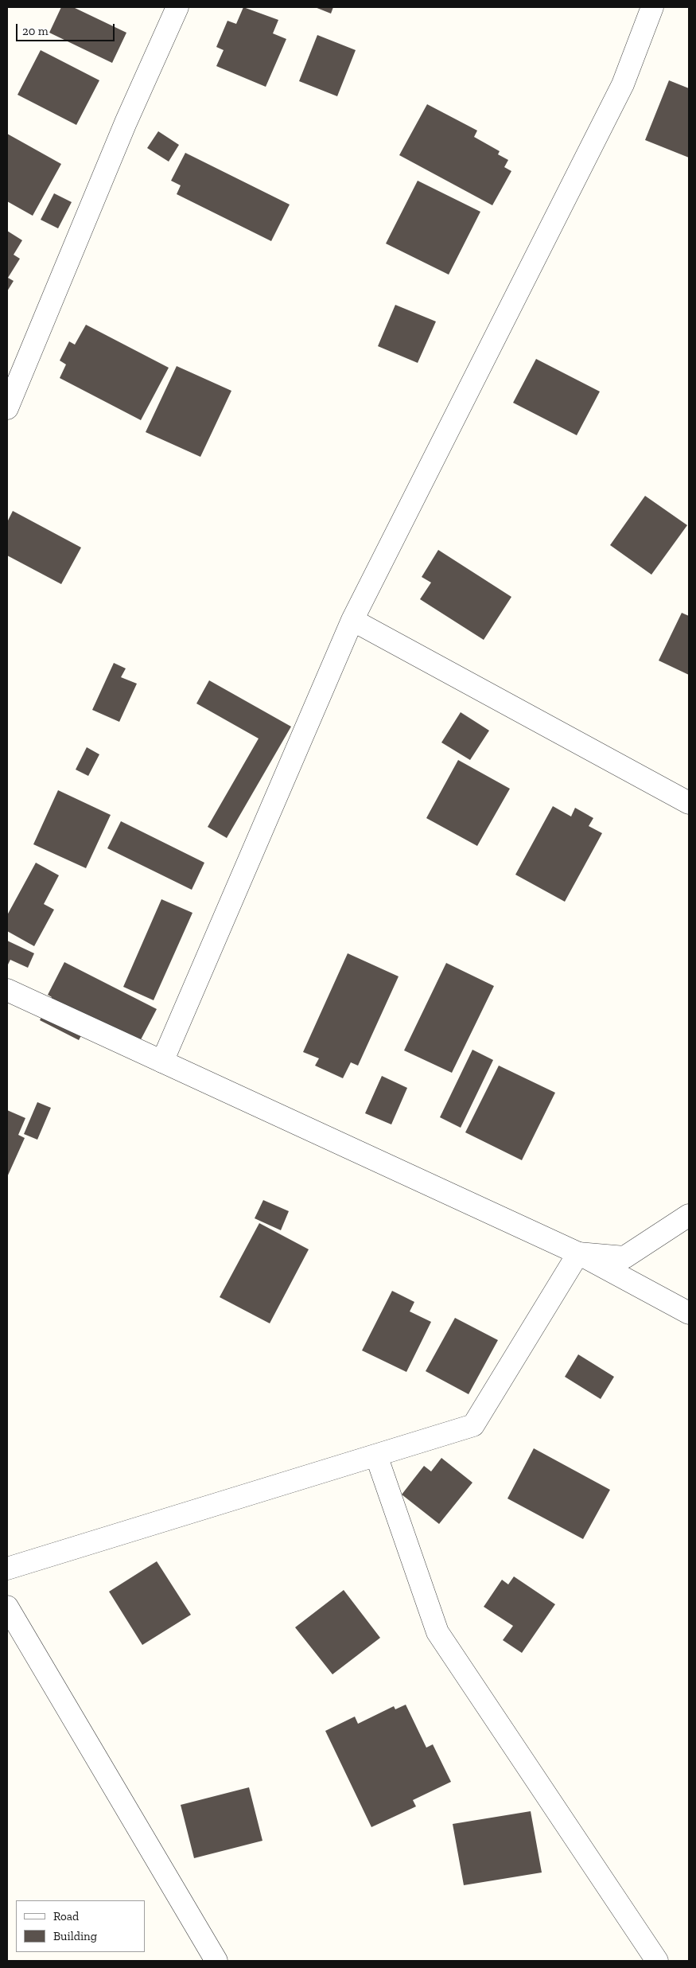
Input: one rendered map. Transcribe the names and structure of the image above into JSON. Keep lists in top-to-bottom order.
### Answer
{
  "legend": ["Road", "Building"],
  "scale_bar": "20 m"
}
